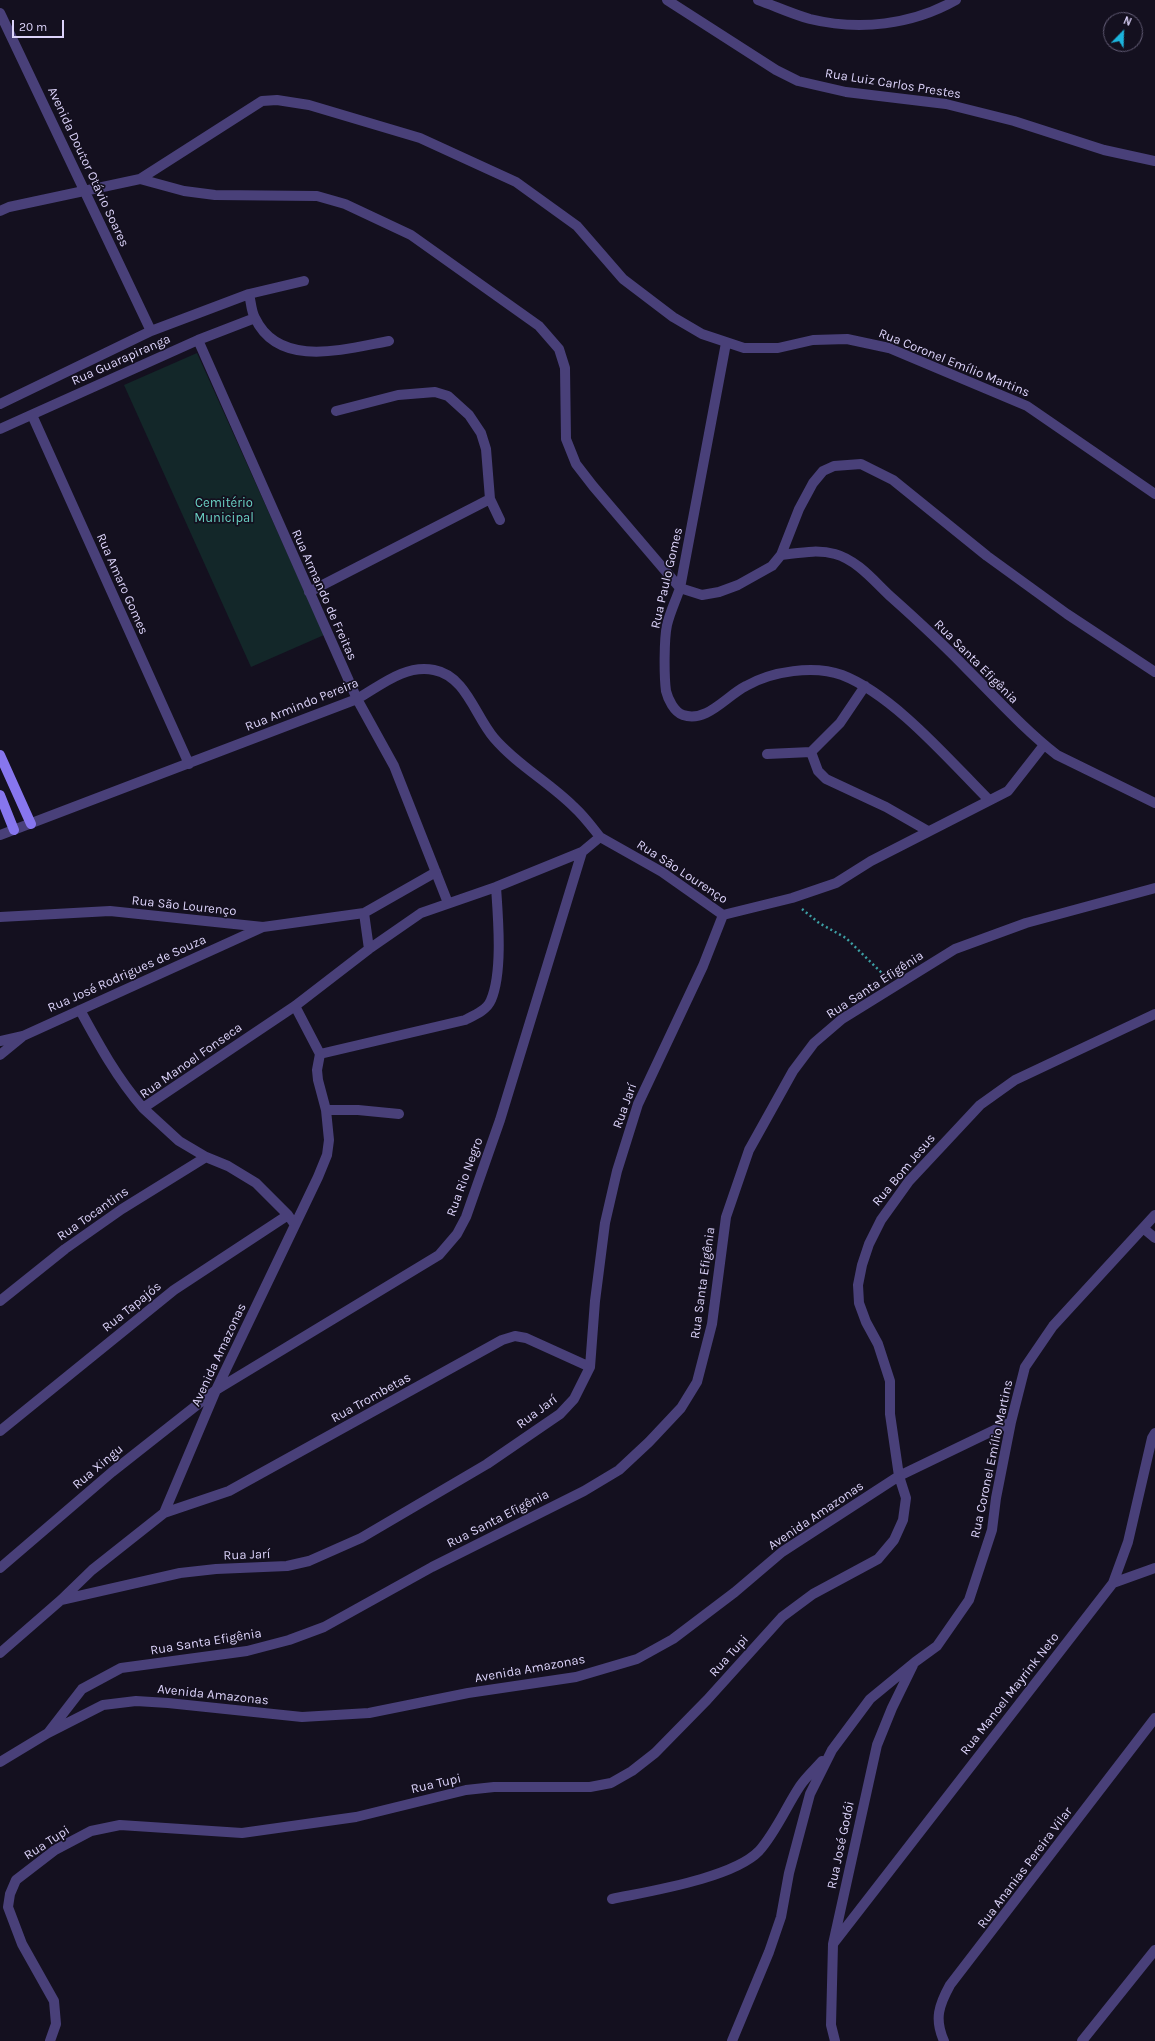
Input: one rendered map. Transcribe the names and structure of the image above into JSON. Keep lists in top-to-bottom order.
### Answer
{
  "streets": {
    "street": [
      "Rua Luiz Carlos Prestes",
      "Avenida Doutor Otávio Soares",
      "Rua Guarapiranga",
      "Rua Coronel Emílio Martins",
      "Rua Paulo Gomes",
      "Rua Amaro Gomes",
      "Rua Armando de Freitas",
      "Rua Santa Efigênia",
      "Rua Armindo Pereira",
      "Rua São Lourenço",
      "Rua José Rodrigues de Souza",
      "Rua Manoel Fonseca",
      "Rua Jarí",
      "Rua Bom Jesus",
      "Rua Rio Negro",
      "Rua Tocantins",
      "Rua Tapajós",
      "Avenida Amazonas",
      "Rua Trombetas",
      "Rua Xingu",
      "Rua Tupi",
      "Rua Manoel Mayrink Neto",
      "Rua José Godói",
      "Rua Ananias Pereira Vilar"
    ]
  },
  "crossings": [
    ["Avenida Doutor Otávio Soares", "Rua Guarapiranga"],
    ["Rua Guarapiranga", "Rua Amaro Gomes"],
    ["Rua Guarapiranga", "Rua Armando de Freitas"],
    ["Rua Coronel Emílio Martins", "Rua Paulo Gomes"],
    ["Rua Coronel Emílio Martins", "Avenida Amazonas"],
    ["Rua Coronel Emílio Martins", "Rua José Godói"],
    ["Rua Paulo Gomes", "Rua São Lourenço"],
    ["Rua Amaro Gomes", "Rua Armindo Pereira"],
    ["Rua Armando de Freitas", "Rua Armindo Pereira"],
    ["Rua Armando de Freitas", "Rua Manoel Fonseca"],
    ["Rua Santa Efigênia", "Rua São Lourenço"],
    ["Rua Santa Efigênia", "Avenida Amazonas"],
    ["Rua Armindo Pereira", "Rua São Lourenço"],
    ["Rua São Lourenço", "Rua José Rodrigues de Souza"],
    ["Rua São Lourenço", "Rua Jarí"],
    ["Rua Manoel Fonseca", "Rua Tocantins"],
    ["Rua Manoel Fonseca", "Rua Tapajós"],
    ["Rua Manoel Fonseca", "Avenida Amazonas"],
    ["Rua Jarí", "Avenida Amazonas"],
    ["Rua Jarí", "Rua Trombetas"],
    ["Rua Bom Jesus", "Avenida Amazonas"],
    ["Rua Bom Jesus", "Rua Tupi"],
    ["Rua Rio Negro", "Avenida Amazonas"],
    ["Rua Rio Negro", "Rua Xingu"],
    ["Avenida Amazonas", "Rua Trombetas"],
    ["Avenida Amazonas", "Rua Xingu"],
    ["Avenida Amazonas", "Rua Tupi"],
    ["Rua Manoel Mayrink Neto", "Rua José Godói"]
  ],
  "parks": ["Cemitério Municipal"],
  "scale_bar": "20 m",
  "north": "top right"
}
